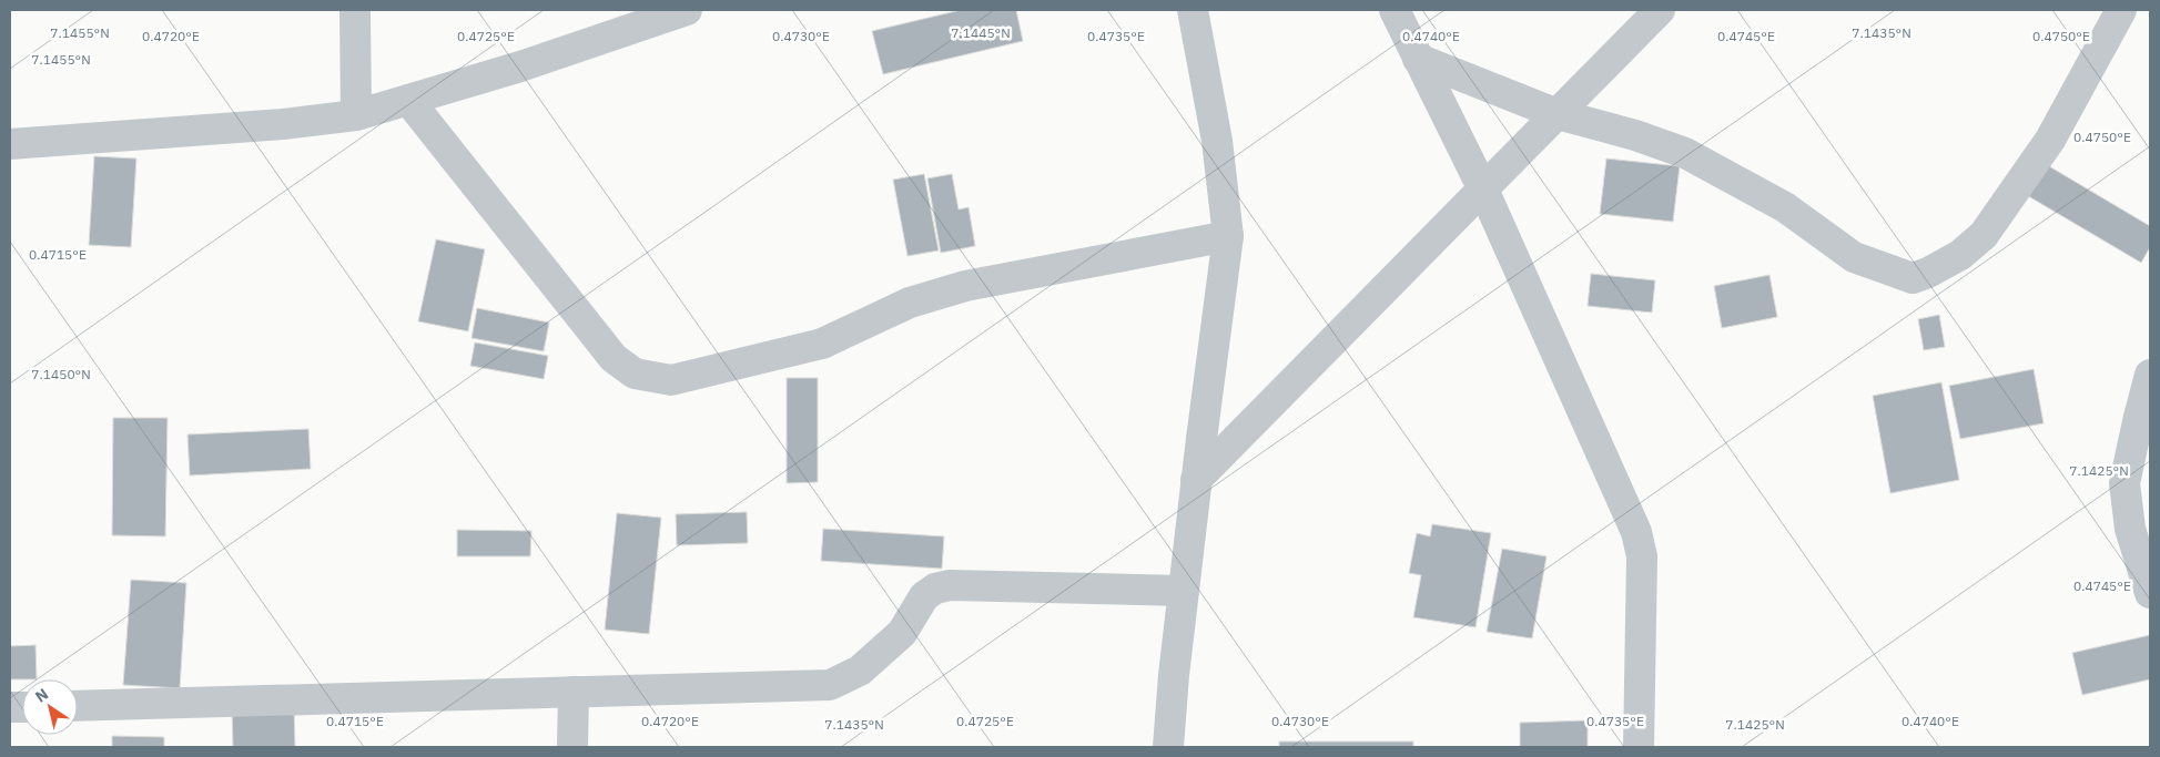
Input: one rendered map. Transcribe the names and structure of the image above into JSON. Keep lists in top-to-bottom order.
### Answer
{
  "north": "top left",
  "coordinates": [
    "7.1455°N",
    "7.1445°N",
    "7.1435°N",
    "0.4720°E",
    "0.4725°E",
    "0.4730°E",
    "0.4735°E",
    "0.4750°E",
    "0.4740°E",
    "0.4745°E",
    "0.4715°E",
    "7.1450°N",
    "7.1425°N"
  ]
}
